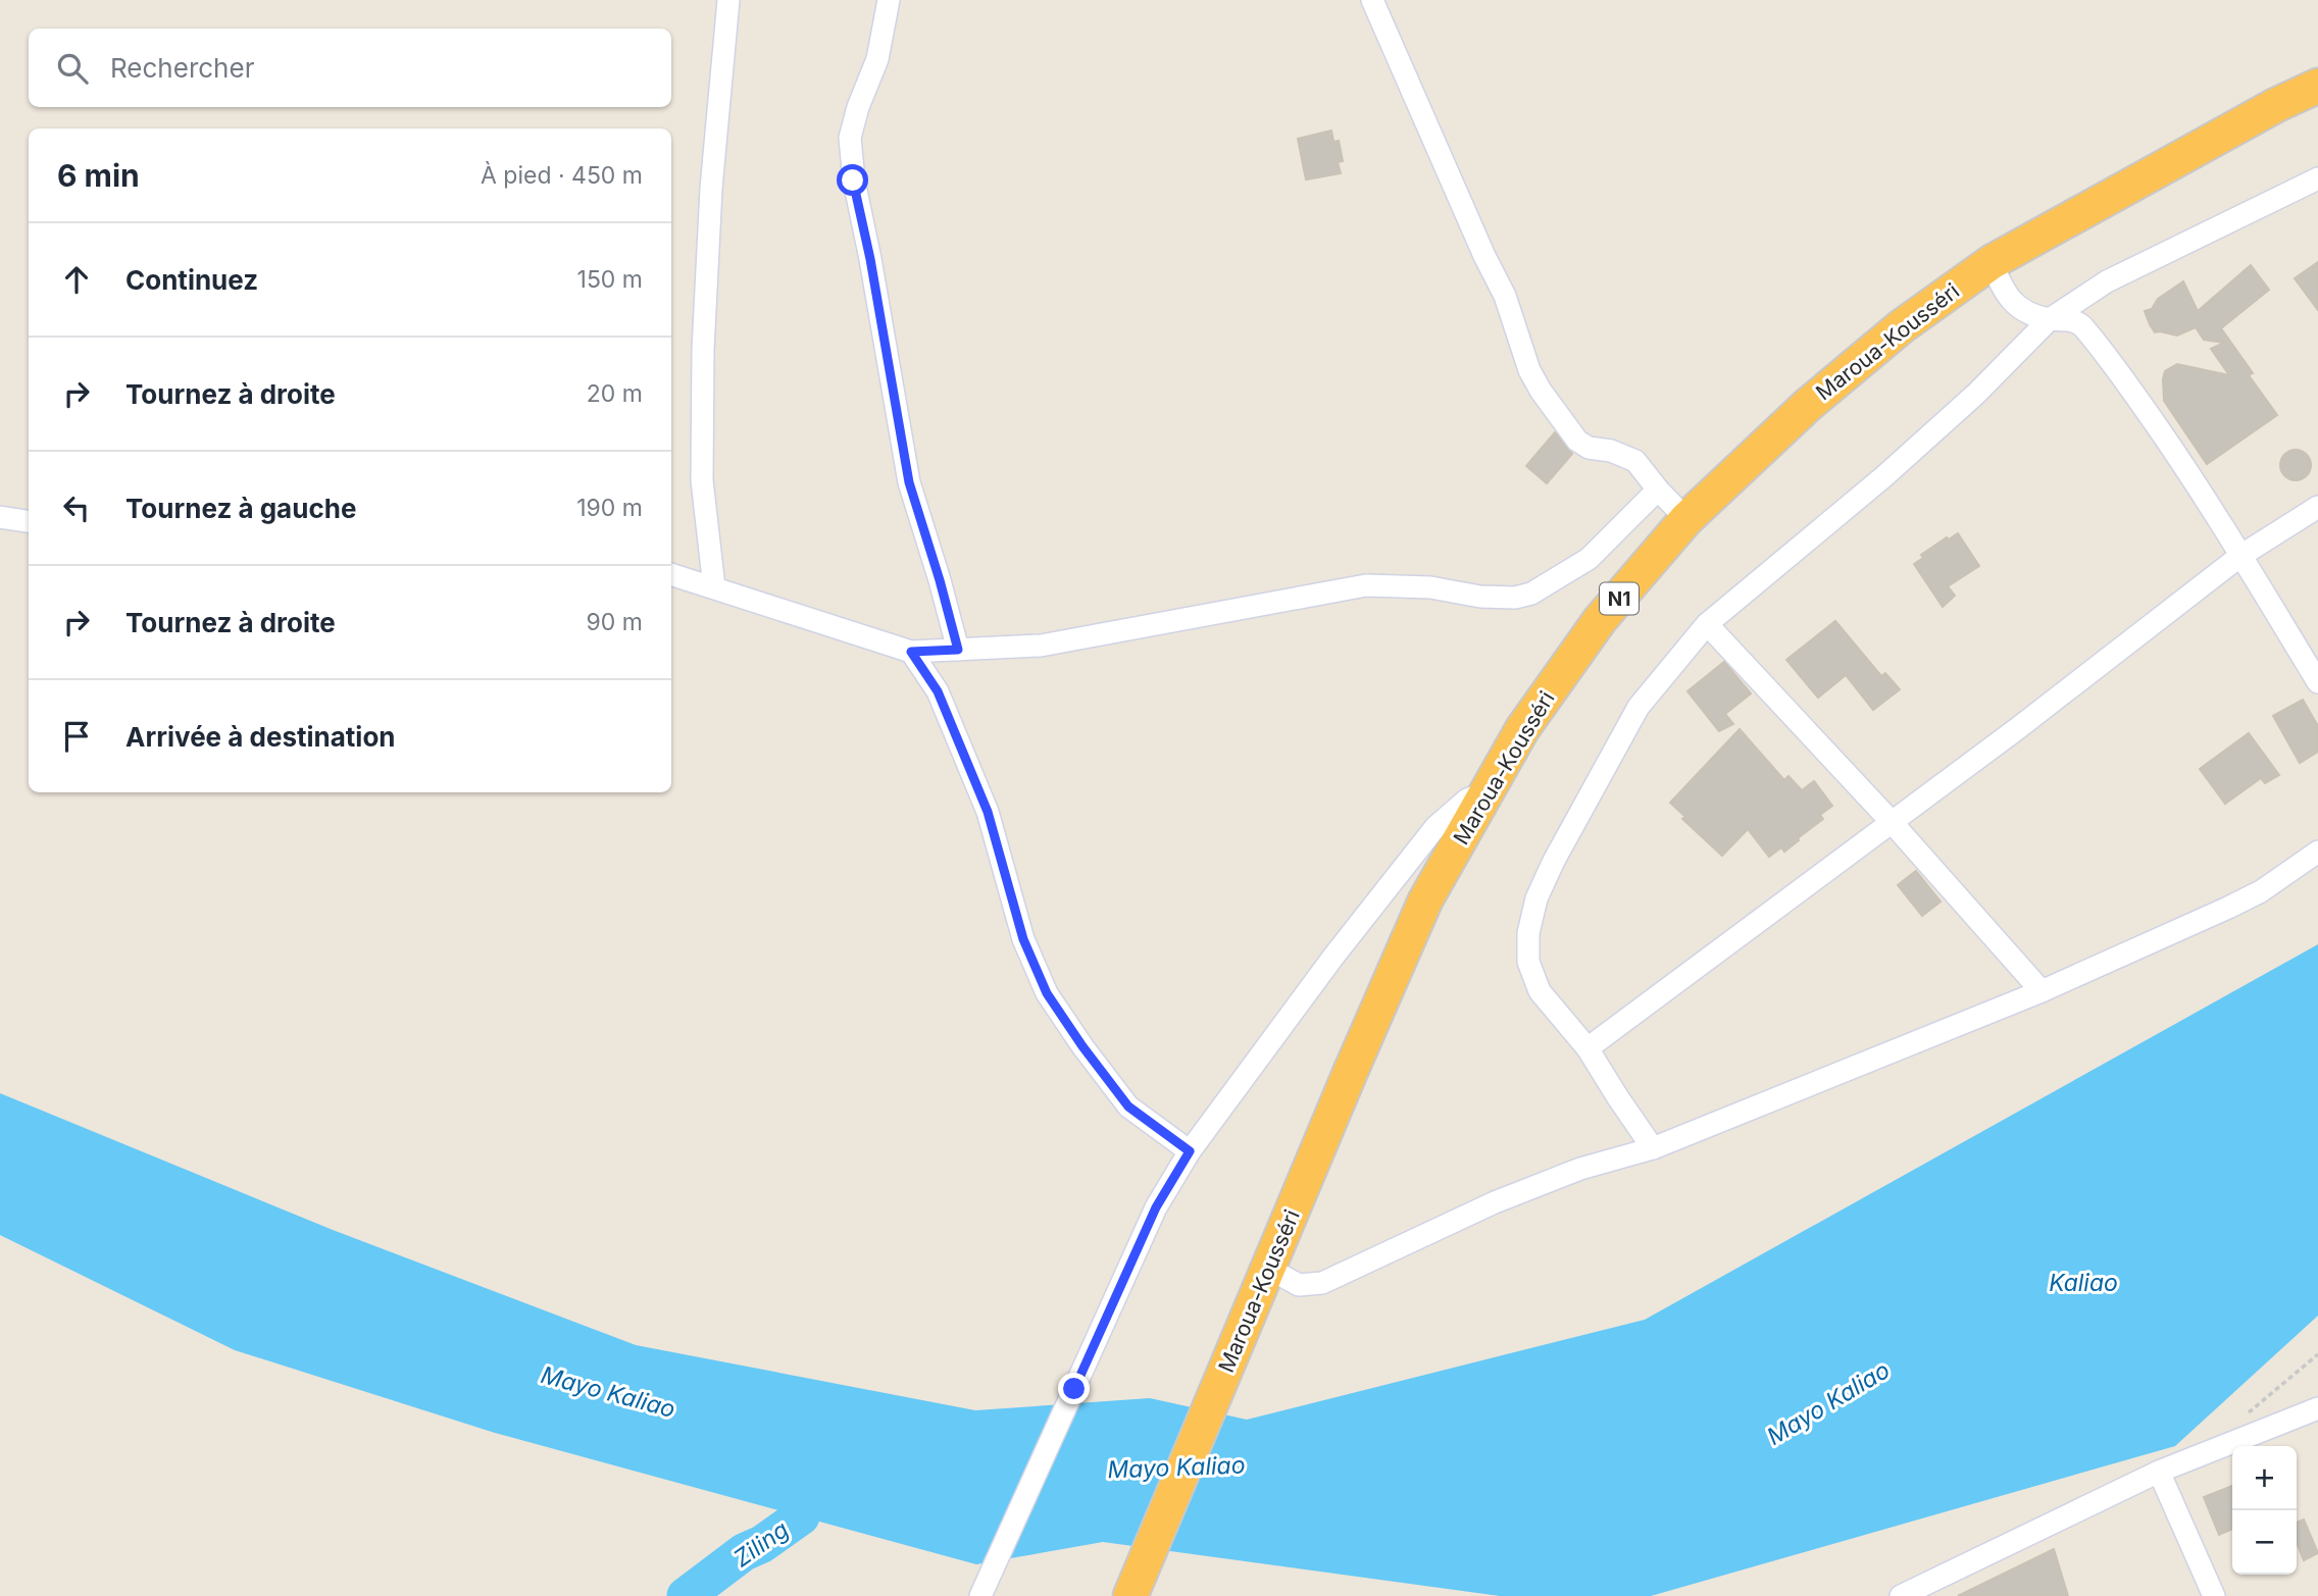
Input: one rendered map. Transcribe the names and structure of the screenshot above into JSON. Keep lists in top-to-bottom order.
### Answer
{
  "streets": {
    "highway": ["Maroua-Kousséri", "N1"]
  },
  "water": ["Kaliao", "Mayo Kaliao", "Ziling"],
  "page": {
    "search": "Rechercher",
    "heading": ["6 min", "À pied · 450 m"],
    "list": [
      ["Continuez", "150 m"],
      ["Tournez à droite", "20 m"],
      ["Tournez à gauche", "190 m"],
      ["Tournez à droite", "90 m"],
      "Arrivée à destination"
    ],
    "map_buttons": ["+", "−"]
  }
}
